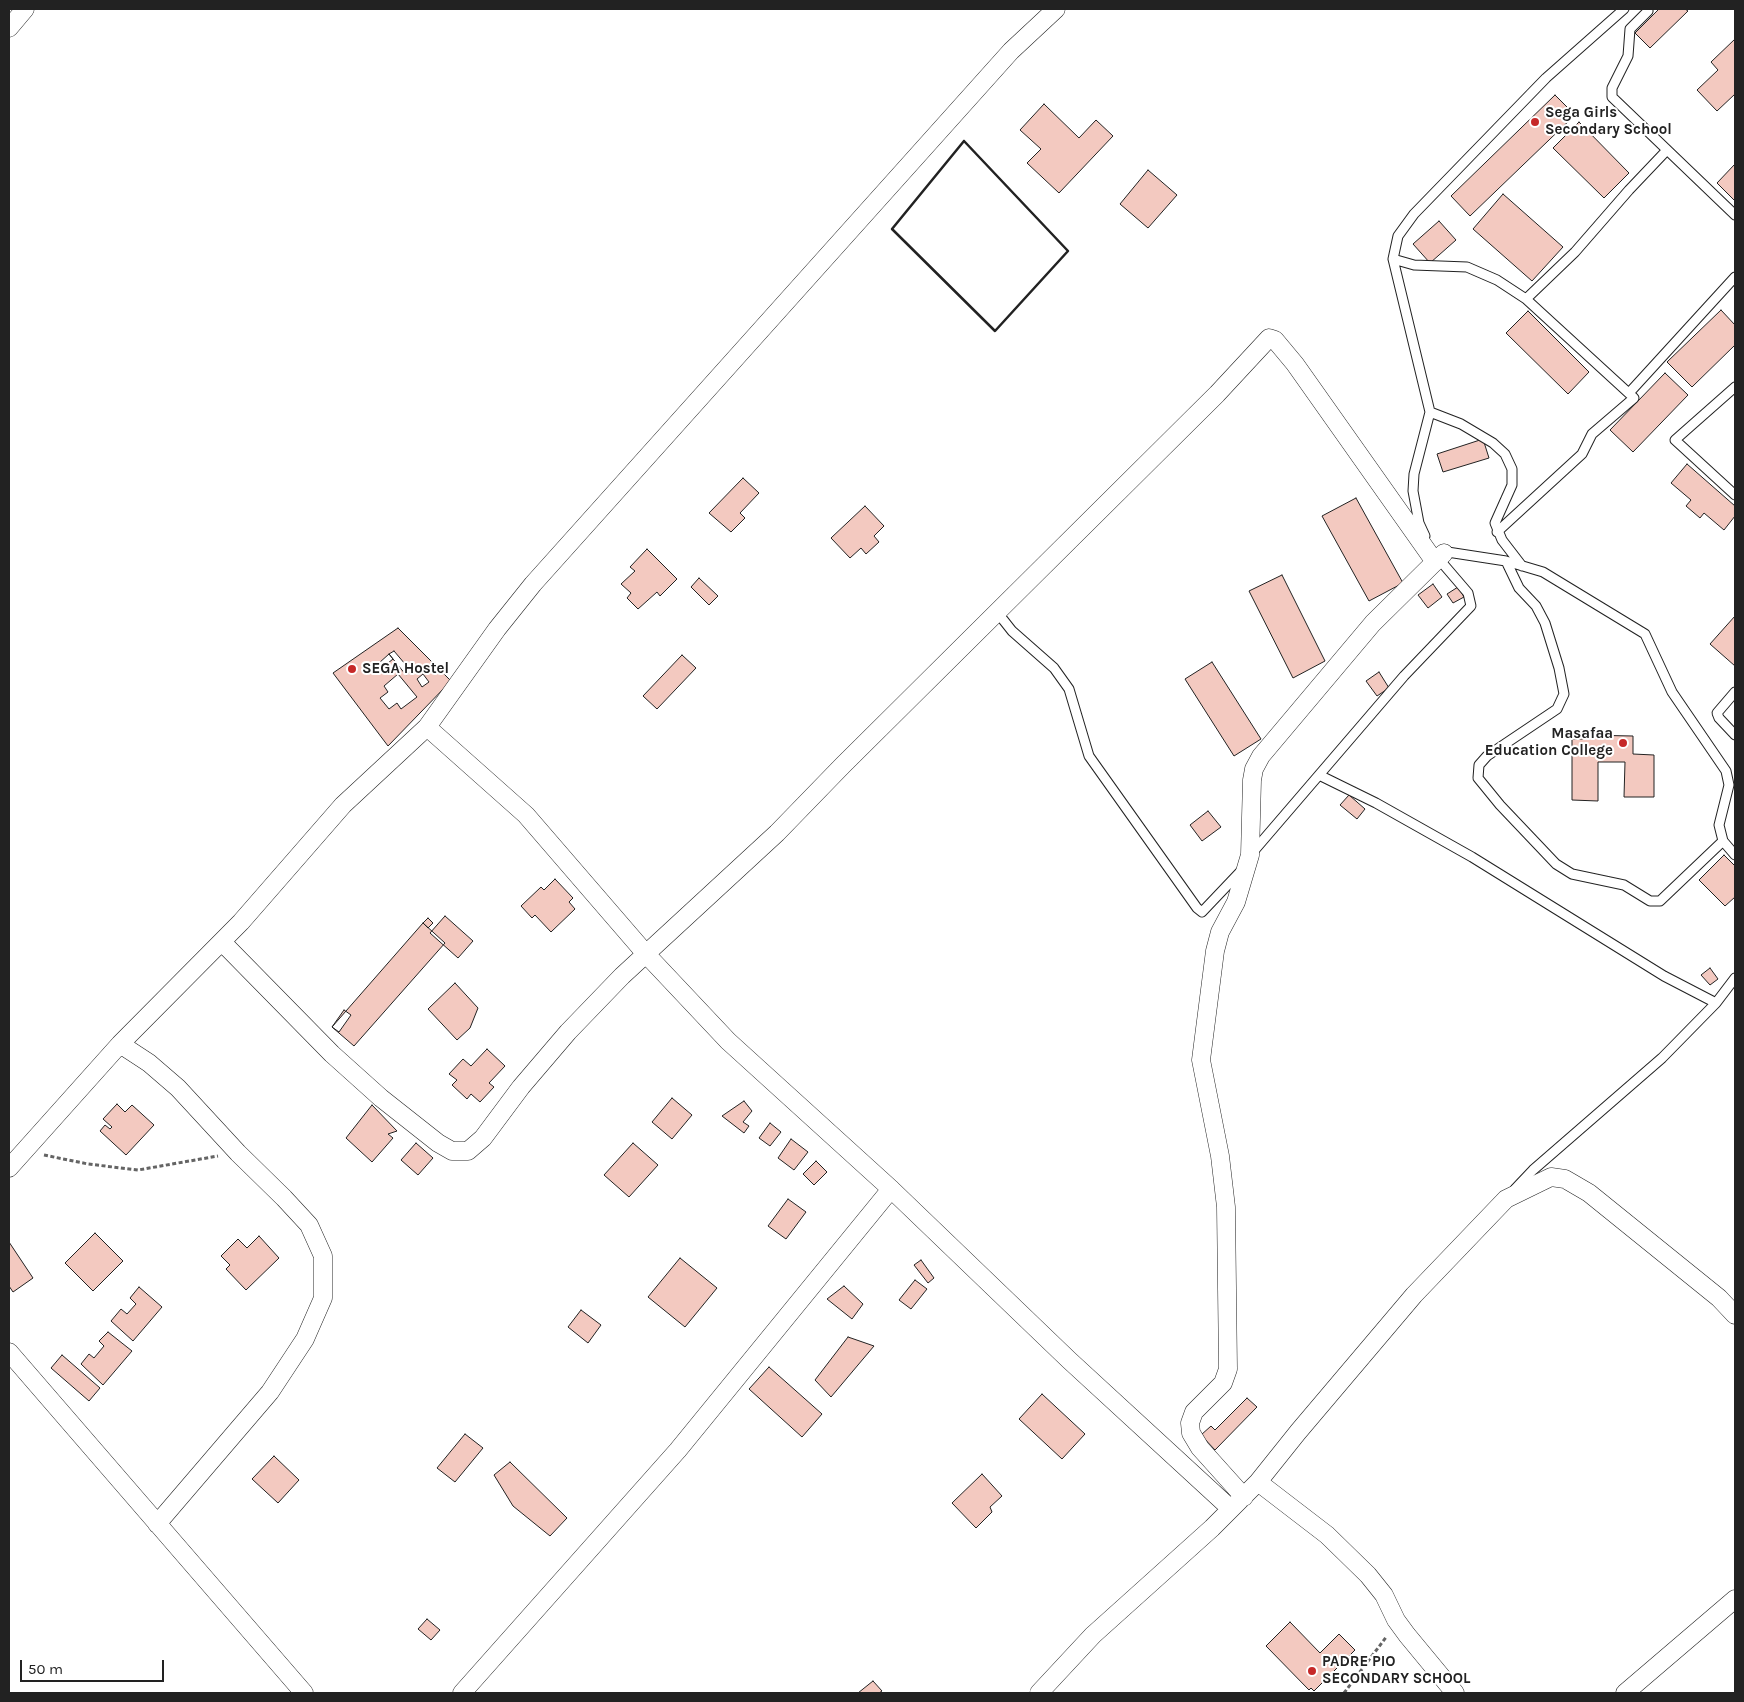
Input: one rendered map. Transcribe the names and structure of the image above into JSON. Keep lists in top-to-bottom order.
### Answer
{
  "places": [
    "Sega Girls Secondary School",
    "SEGA Hostel",
    "Masafaa Education College",
    "PADRE PIO SECONDARY SCHOOL"
  ],
  "scale_bar": "50 m"
}
